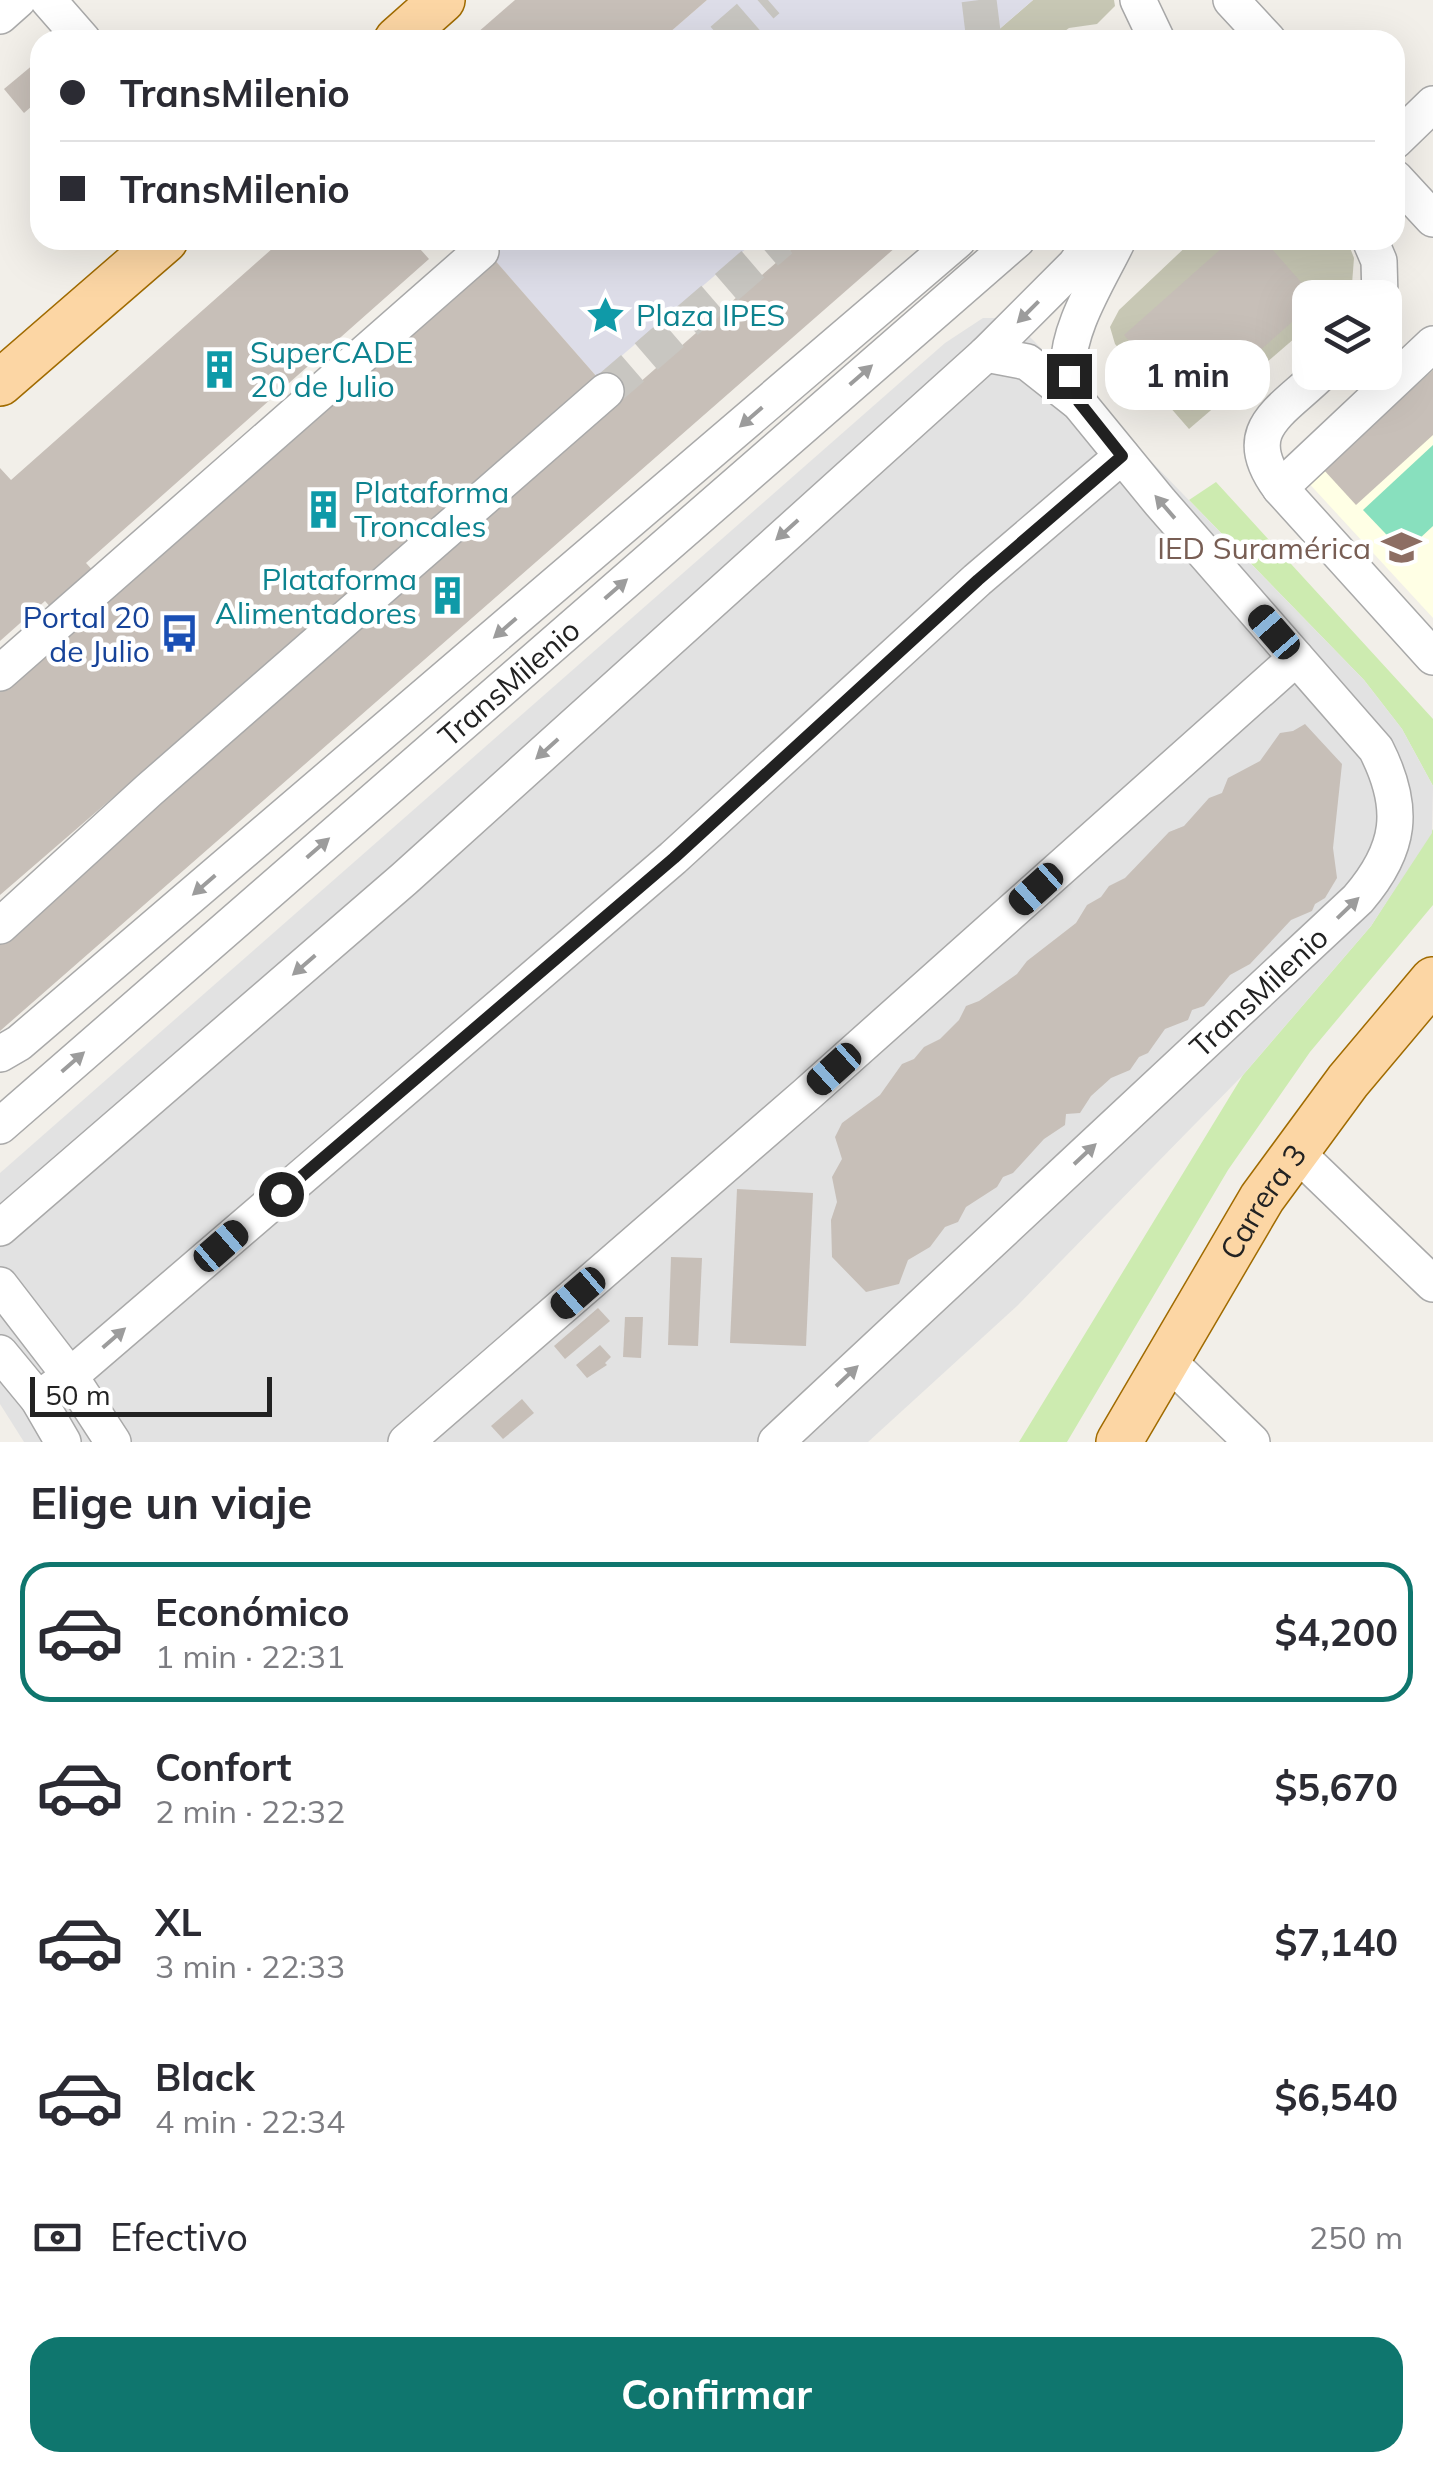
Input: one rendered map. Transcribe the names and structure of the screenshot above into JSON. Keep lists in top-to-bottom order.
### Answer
{
  "streets": {
    "main road": ["Carrera 3"],
    "street": ["TransMilenio"]
  },
  "places": {
    "place": ["Plaza IPES"],
    "building": ["SuperCADE 20 de Julio", "Plataforma Troncales", "Plataforma Alimentadores"],
    "school or university": ["IED Suramérica"],
    "bus stop": ["Portal 20 de Julio"]
  },
  "scale_bar": "50 m",
  "page": {
    "banner": ["TransMilenio", "TransMilenio"],
    "bubble": "1 min",
    "scale": "50 m",
    "heading": "Elige un viaje",
    "list": [
      {
        "name": "Económico",
        "note": "1 min · 22:31",
        "value": "$4,200"
      },
      {
        "name": "Confort",
        "note": "2 min · 22:32",
        "value": "$5,670"
      },
      {
        "name": "XL",
        "note": "3 min · 22:33",
        "value": "$7,140"
      },
      {
        "name": "Black",
        "note": "4 min · 22:34",
        "value": "$6,540"
      }
    ],
    "pay": ["Efectivo", "250 m"],
    "buttons": "Confirmar"
  }
}
